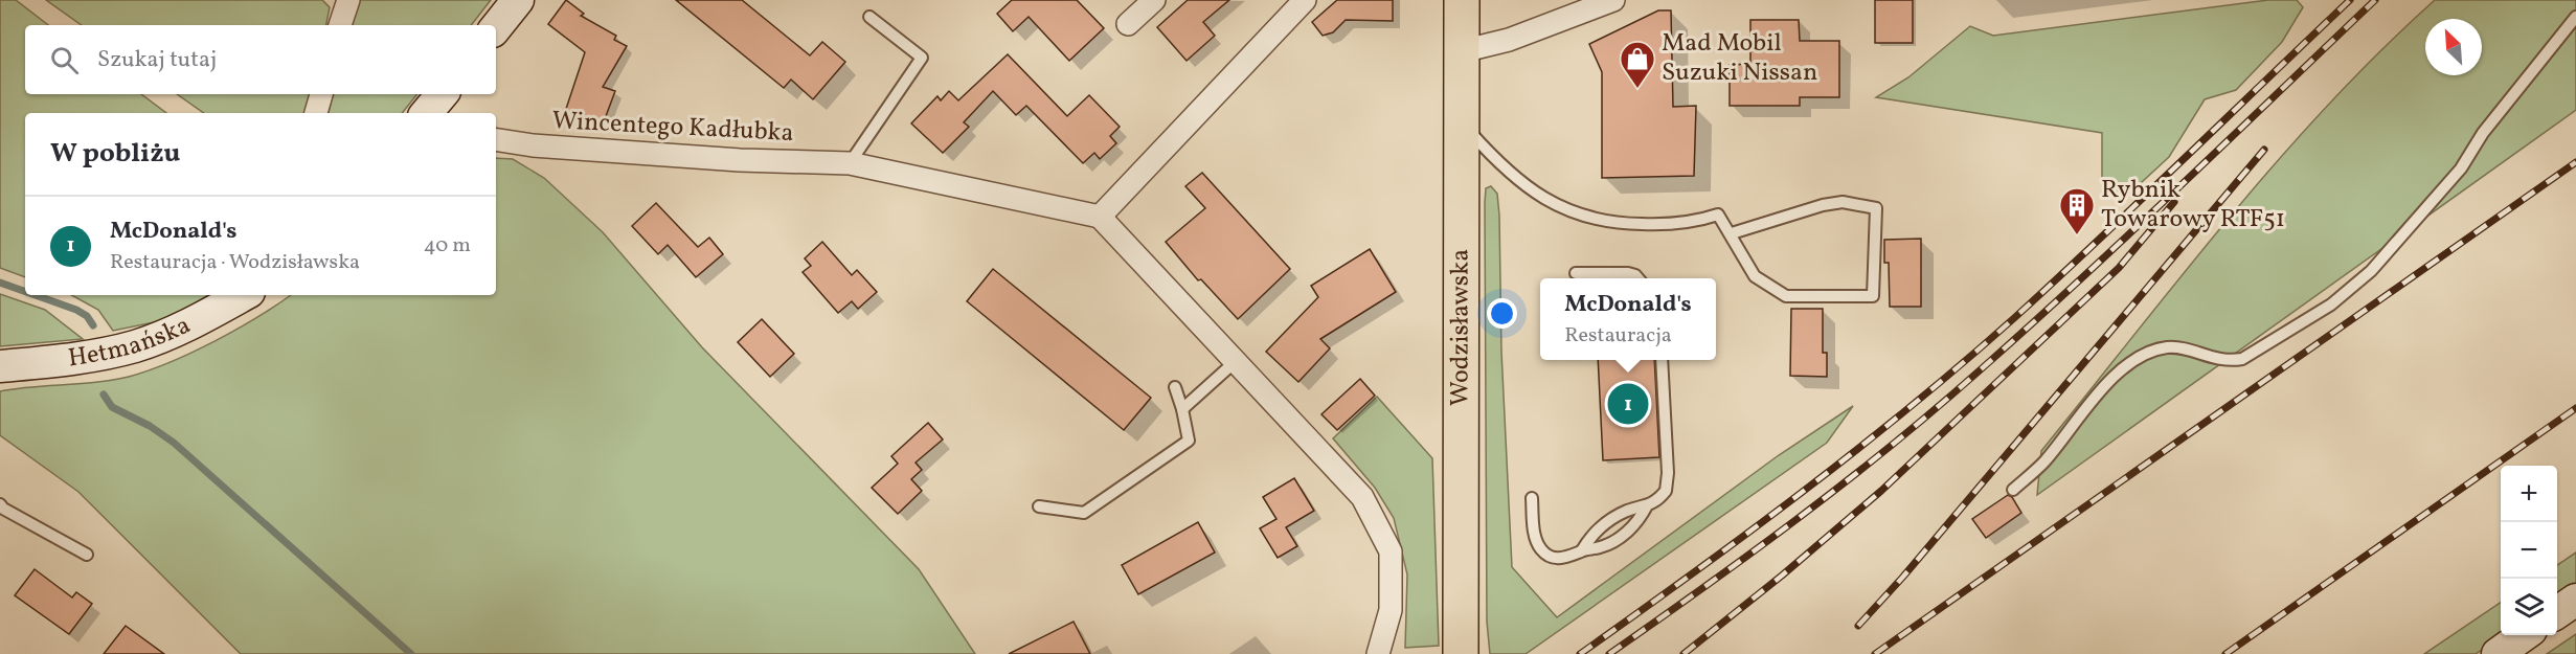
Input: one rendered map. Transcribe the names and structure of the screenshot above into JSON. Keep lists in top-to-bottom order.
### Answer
{
  "streets": {
    "main road": ["Wodzisławska"],
    "street": ["Wincentego Kadłubka", "Hetmańska"]
  },
  "places": {
    "shop": ["Mad Mobil Suzuki Nissan"],
    "building": ["Rybnik Towarowy RTF51"]
  },
  "north": "top left",
  "page": {
    "search": "Szukaj tutaj",
    "heading": "W pobliżu",
    "list": [
      {
        "mark": "1",
        "name": "McDonald's",
        "note": "Restauracja · Wodzisławska",
        "value": "40 m"
      }
    ],
    "popup": ["McDonald's", "Restauracja"],
    "pins": "1",
    "map_buttons": ["+", "−"]
  }
}
